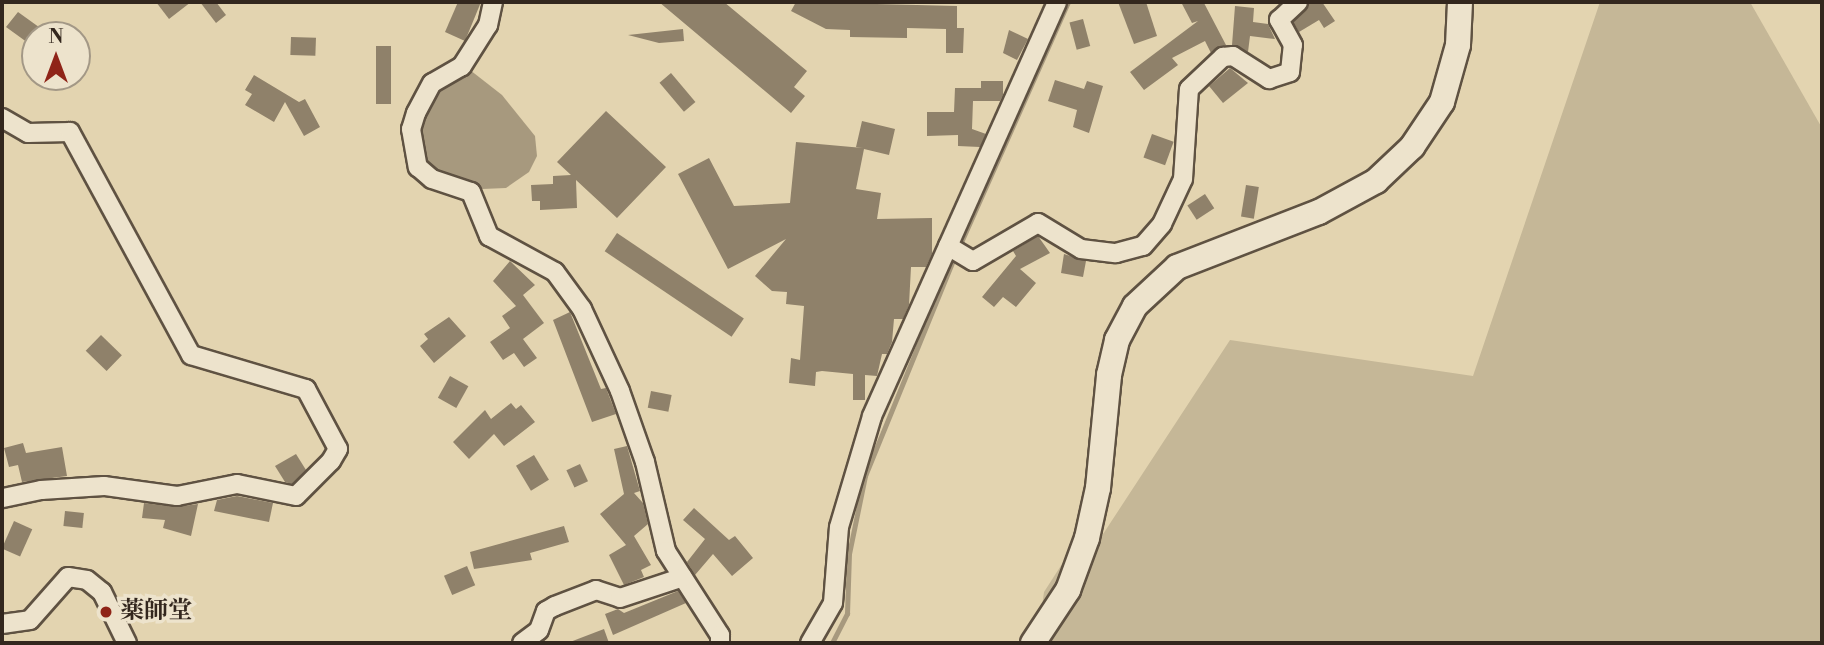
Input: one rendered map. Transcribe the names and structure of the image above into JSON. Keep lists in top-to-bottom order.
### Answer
{
  "places": ["薬師堂"],
  "north": "top"
}
